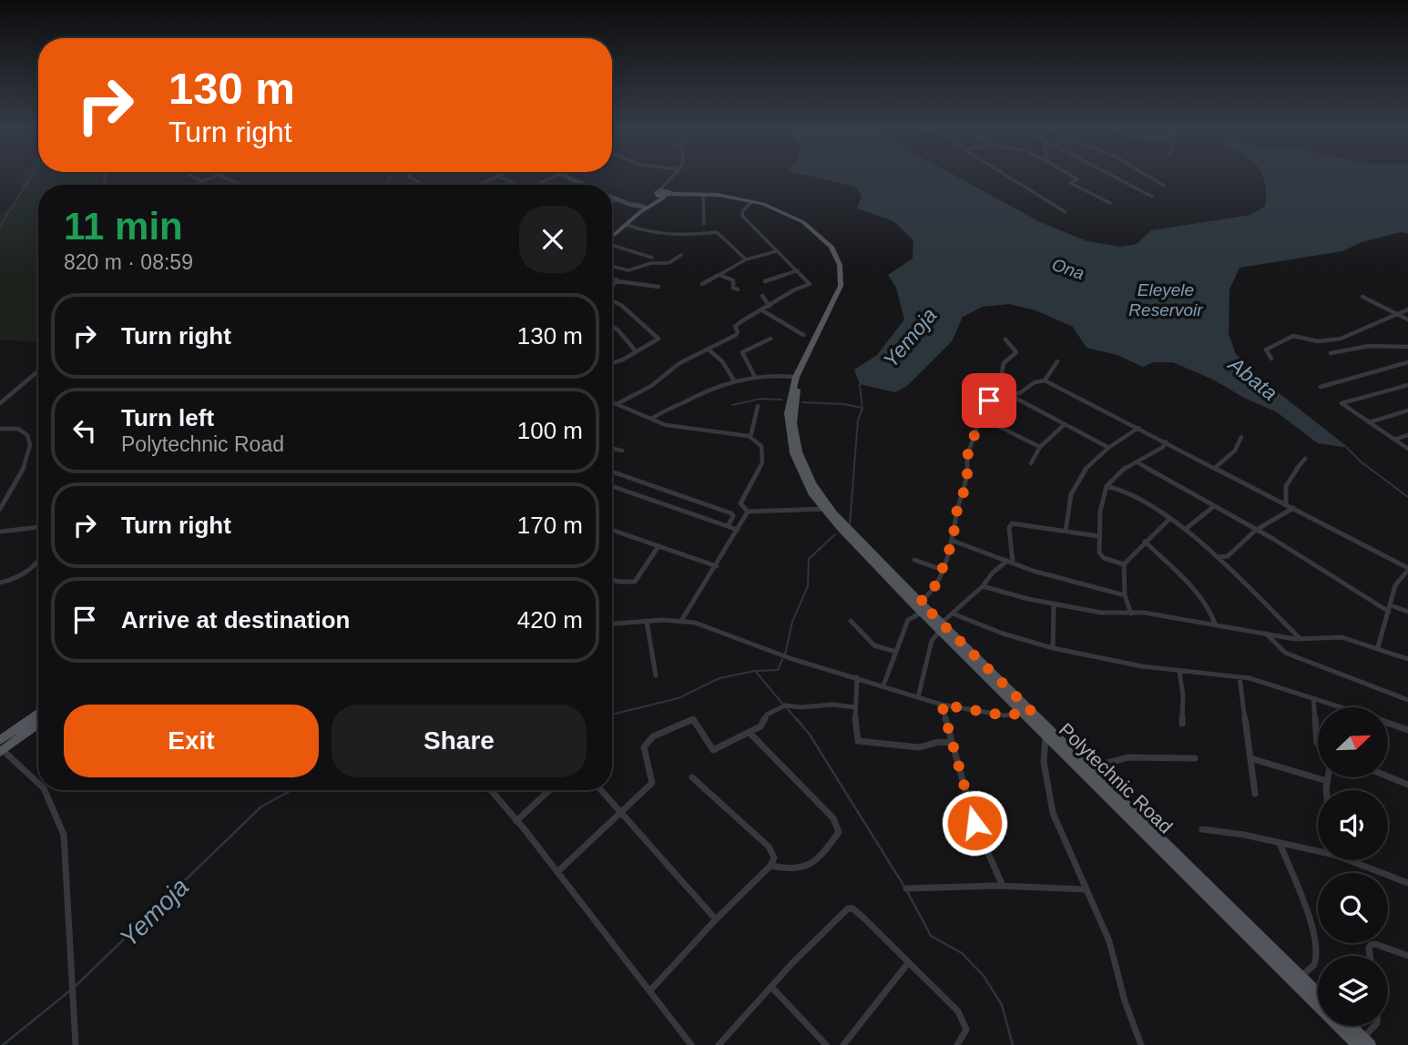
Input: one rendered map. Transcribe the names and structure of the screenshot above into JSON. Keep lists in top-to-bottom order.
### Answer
{
  "streets": {
    "main road": ["Polytechnic Road"]
  },
  "water": [
    "Ona",
    "Eleyele Reservoir",
    "Yemoja",
    "Abata"
  ],
  "north": "top right",
  "page": {
    "turn": ["130 m", "Turn right"],
    "heading": ["11 min", "820 m · 08:59"],
    "list": [
      {
        "name": "Turn right",
        "value": "130 m"
      },
      {
        "name": "Turn left",
        "note": "Polytechnic Road",
        "value": "100 m"
      },
      {
        "name": "Turn right",
        "value": "170 m"
      },
      {
        "name": "Arrive at destination",
        "value": "420 m"
      }
    ],
    "buttons": ["Exit", "Share"]
  }
}
